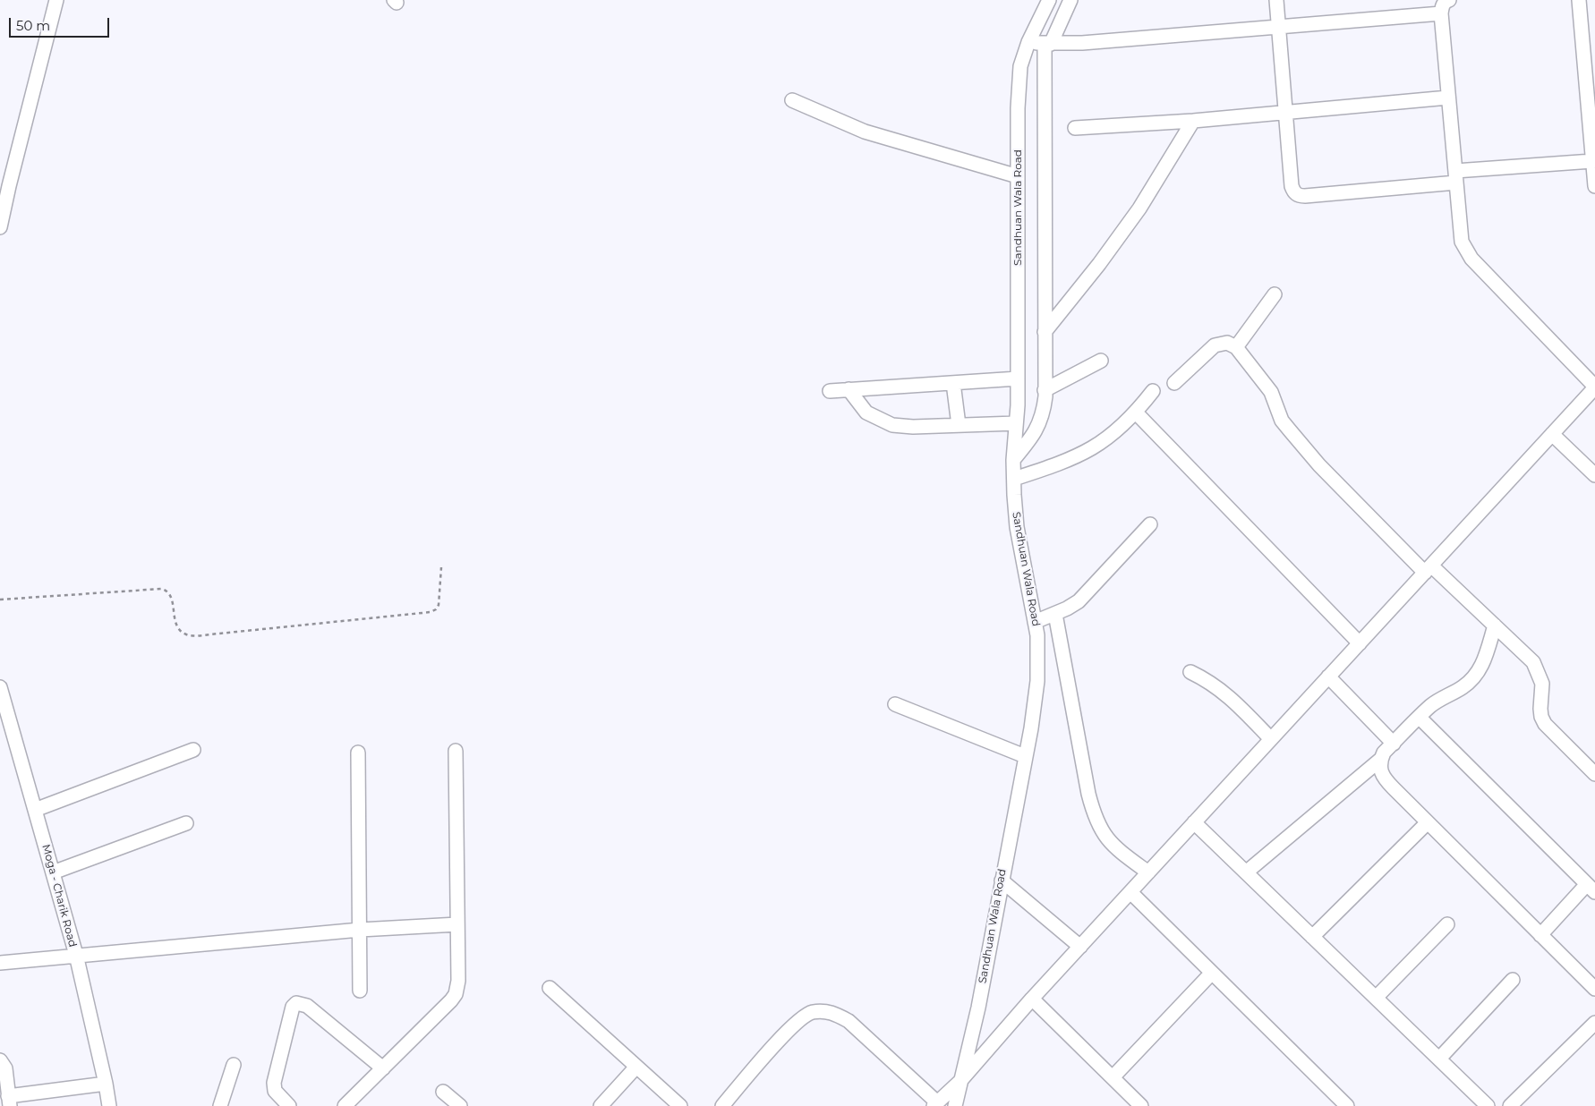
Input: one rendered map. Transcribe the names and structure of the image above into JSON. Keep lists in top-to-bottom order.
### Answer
{
  "streets": {
    "street": ["Sandhuan Wala Road", "Moga - Charik Road"]
  },
  "scale_bar": "50 m"
}
